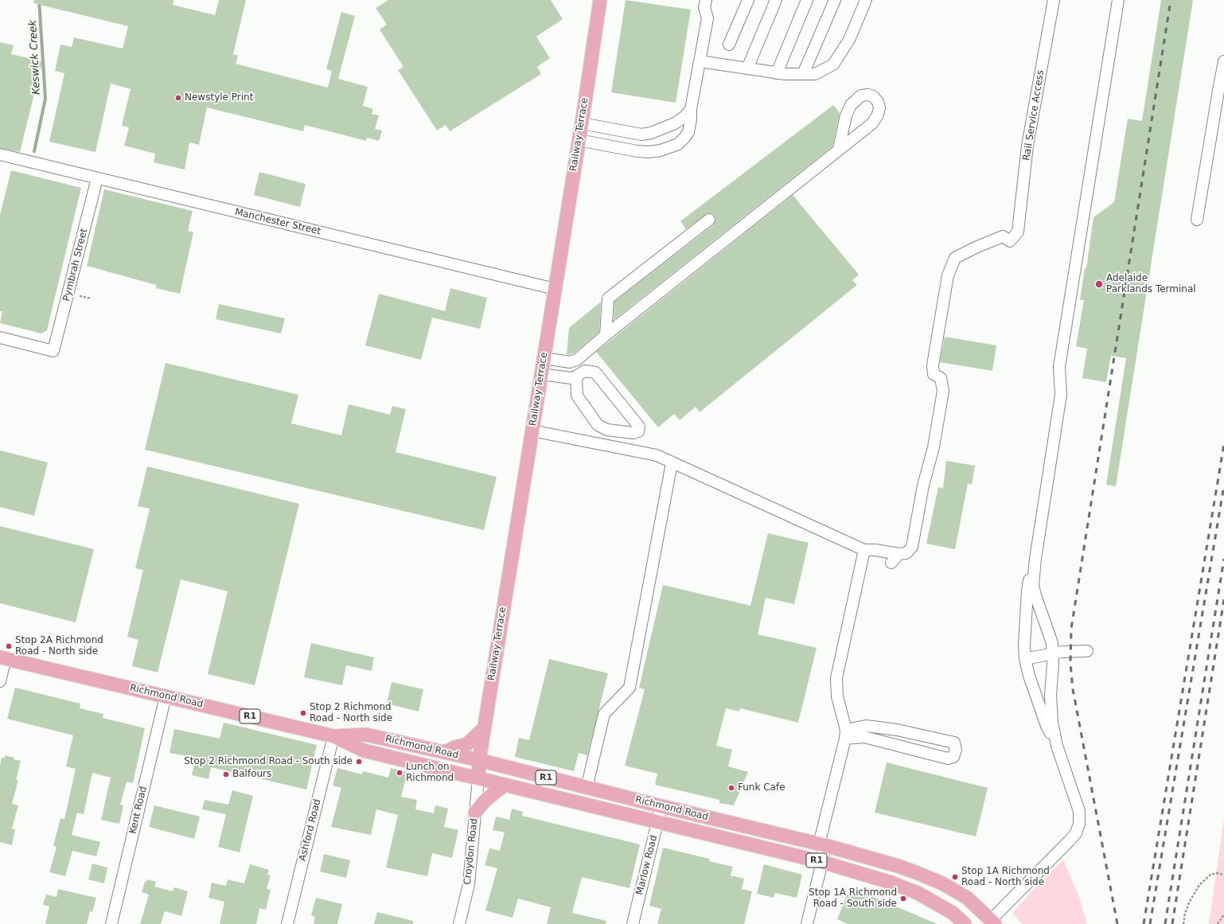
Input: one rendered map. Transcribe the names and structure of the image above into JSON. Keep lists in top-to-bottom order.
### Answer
{
  "streets": {
    "main road": ["Railway Terrace", "Richmond Road", "R1"],
    "street": [
      "Rail Service Access",
      "Manchester Street",
      "Pymbrah Street",
      "Kent Road",
      "Ashford Road",
      "Croydon Road",
      "Marlow Road"
    ]
  },
  "crossings": [
    ["Railway Terrace", "Manchester Street"],
    ["Railway Terrace", "Richmond Road"],
    ["Railway Terrace", "Croydon Road"],
    ["Manchester Street", "Pymbrah Street"],
    ["Richmond Road", "Kent Road"],
    ["Richmond Road", "Ashford Road"],
    ["Richmond Road", "Croydon Road"],
    ["Richmond Road", "Marlow Road"]
  ],
  "water": ["Keswick Creek"],
  "places": [
    "Newstyle Print",
    "Adelaide Parklands Terminal",
    "Stop 2A Richmond Road - North side",
    "Stop 2 Richmond Road - North side",
    "Stop 2 Richmond Road - South side",
    "Lunch on Richmond",
    "Balfours",
    "Funk Cafe",
    "Stop 1A Richmond Road - North side",
    "Stop 1A Richmond Road - South side"
  ]
}
